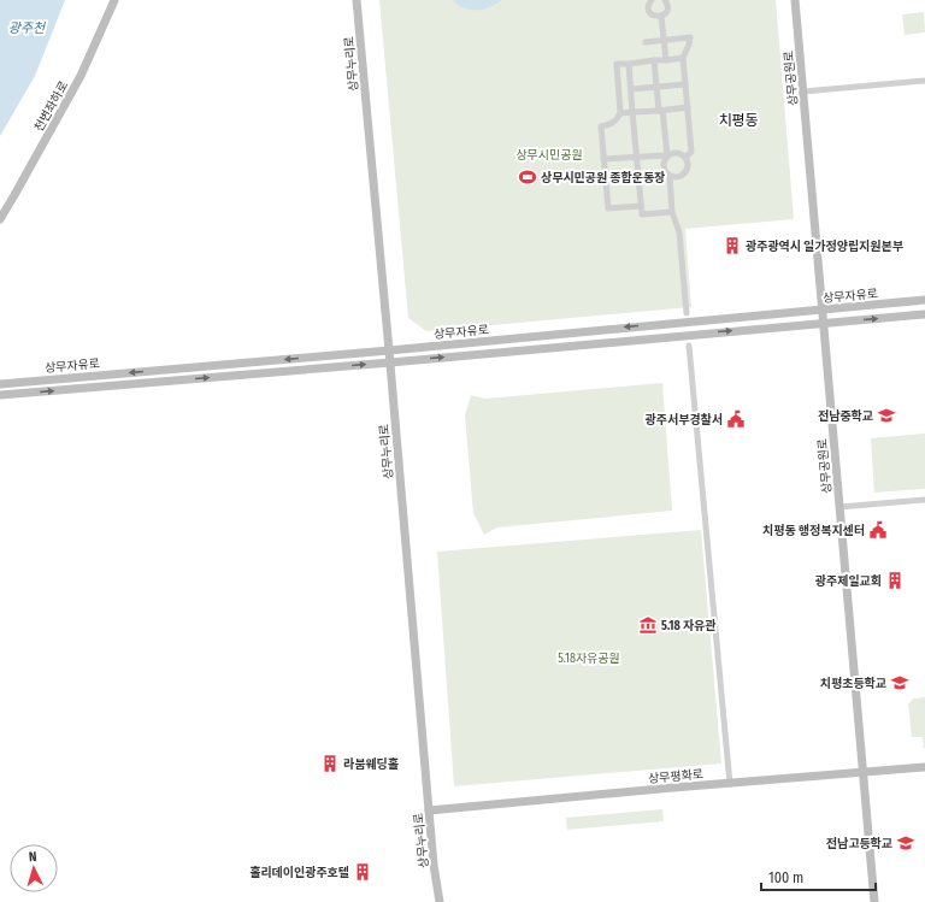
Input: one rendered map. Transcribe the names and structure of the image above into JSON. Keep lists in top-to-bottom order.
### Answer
{
  "streets": {
    "street": [
      "상무누리로",
      "상무공원로",
      "천변좌하로",
      "상무자유로",
      "상무평화로"
    ]
  },
  "crossings": [
    ["상무누리로", "상무자유로"],
    ["상무누리로", "상무평화로"],
    ["상무공원로", "상무자유로"],
    ["상무공원로", "상무평화로"]
  ],
  "districts": ["치평동"],
  "water": ["광주천"],
  "parks": ["상무시민공원", "5.18자유공원"],
  "places": {
    "sports": ["상무시민공원 종합운동장"],
    "building": [
      "광주광역시 일가정양립지원본부",
      "광주제일교회",
      "라붐웨딩홀",
      "홀리데이인광주호텔"
    ],
    "school or university": ["전남중학교", "치평초등학교", "전남고등학교"],
    "public building": ["광주서부경찰서", "치평동 행정복지센터"],
    "museum": ["5.18 자유관"]
  },
  "scale_bar": "100 m",
  "north": "top"
}
